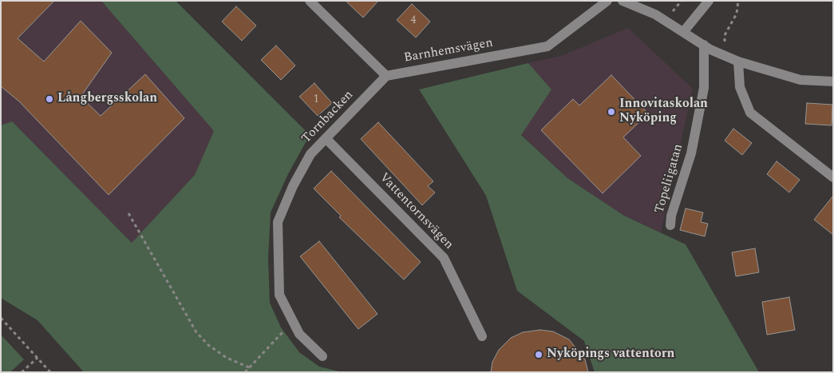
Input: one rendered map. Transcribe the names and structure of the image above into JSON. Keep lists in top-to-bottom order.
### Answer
{
  "streets": {
    "street": [
      "Barnhemsvägen",
      "Tornbacken",
      "Topeliigatan",
      "Vattentornsvägen"
    ]
  },
  "crossings": [
    ["Barnhemsvägen", "Tornbacken"],
    ["Tornbacken", "Vattentornsvägen"]
  ],
  "places": ["Långbergsskolan", "Innovitaskolan Nyköping", "Nyköpings vattentorn"],
  "house_numbers": ["4", "1"]
}
